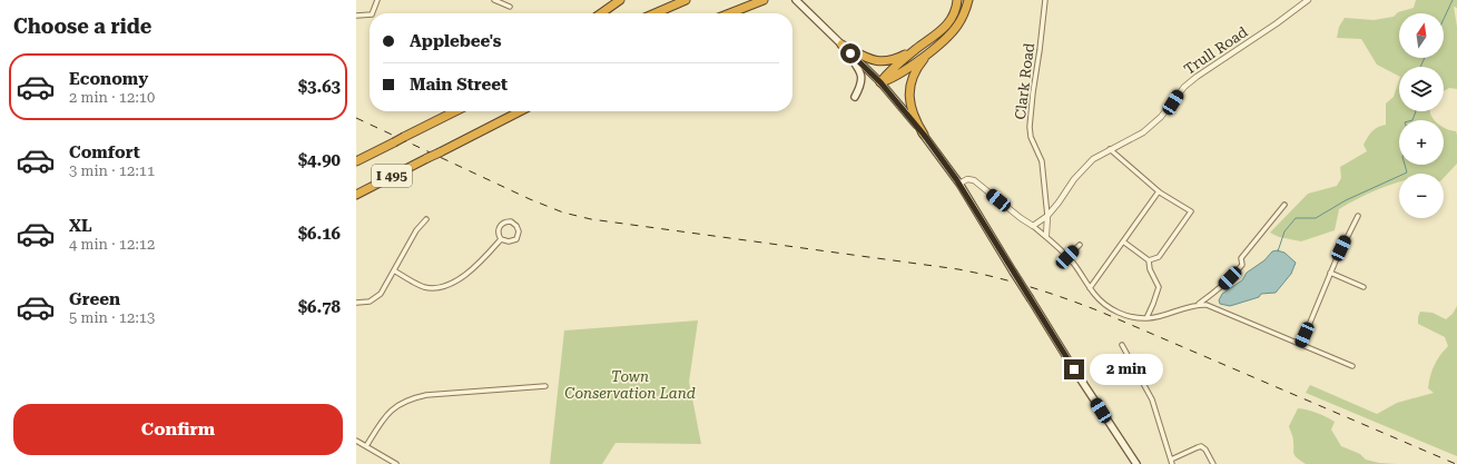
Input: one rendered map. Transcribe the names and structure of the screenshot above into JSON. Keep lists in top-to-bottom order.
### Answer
{
  "streets": {
    "highway": ["I 495"],
    "street": ["Trull Road", "Clark Road"]
  },
  "crossings": [
    ["Trull Road", "Clark Road"]
  ],
  "parks": ["Town Conservation Land"],
  "north": "top",
  "page": {
    "heading": "Choose a ride",
    "map_buttons": ["+", "−"],
    "banner": ["Applebee's", "Main Street"],
    "list": [
      {
        "name": "Economy",
        "note": "2 min · 12:10",
        "value": "$3.63"
      },
      {
        "name": "Comfort",
        "note": "3 min · 12:11",
        "value": "$4.90"
      },
      {
        "name": "XL",
        "note": "4 min · 12:12",
        "value": "$6.16"
      },
      {
        "name": "Green",
        "note": "5 min · 12:13",
        "value": "$6.78"
      }
    ],
    "bubble": "2 min",
    "buttons": "Confirm"
  }
}
